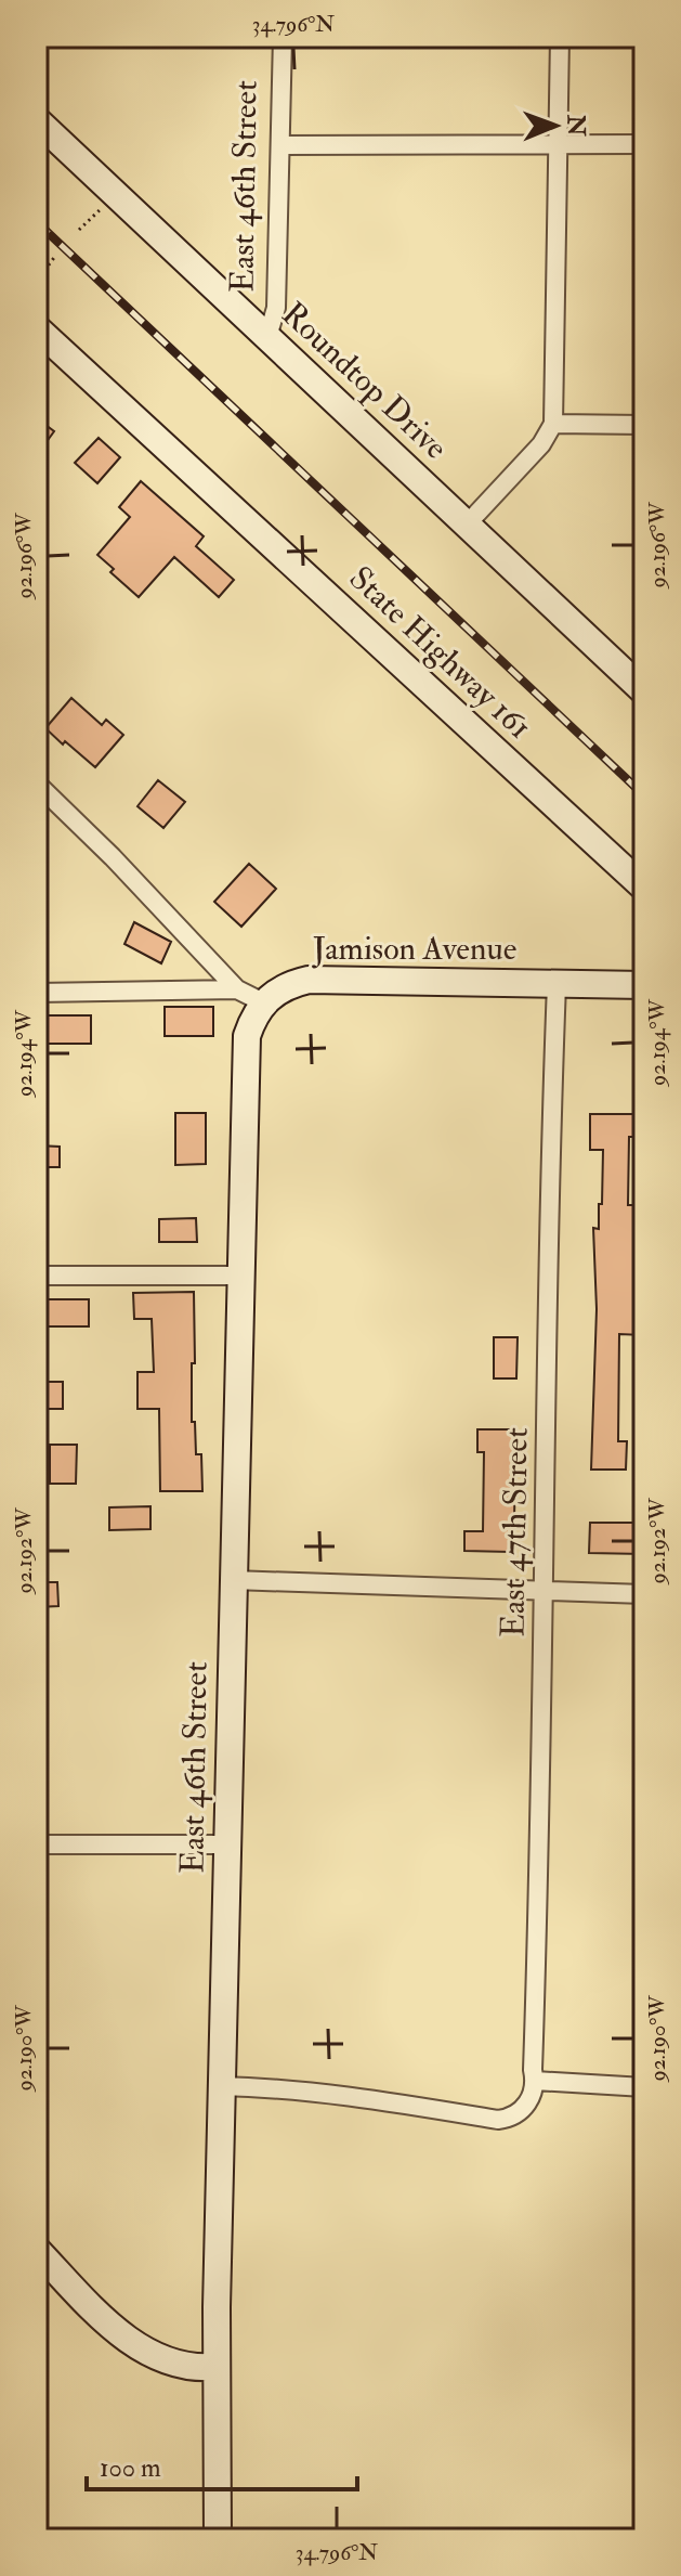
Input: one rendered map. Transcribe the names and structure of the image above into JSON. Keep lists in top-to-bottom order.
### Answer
{
  "streets": {
    "street": [
      "East 46th Street",
      "Roundtop Drive",
      "State Highway 161",
      "Jamison Avenue",
      "East 47th Street"
    ]
  },
  "crossings": [
    ["East 46th Street", "Roundtop Drive"],
    ["East 46th Street", "Jamison Avenue"],
    ["Jamison Avenue", "East 47th Street"]
  ],
  "scale_bar": "100 m",
  "north": "right",
  "coordinates": [
    "34.796°N",
    "92.196°W",
    "92.194°W",
    "92.192°W",
    "92.190°W"
  ]
}
